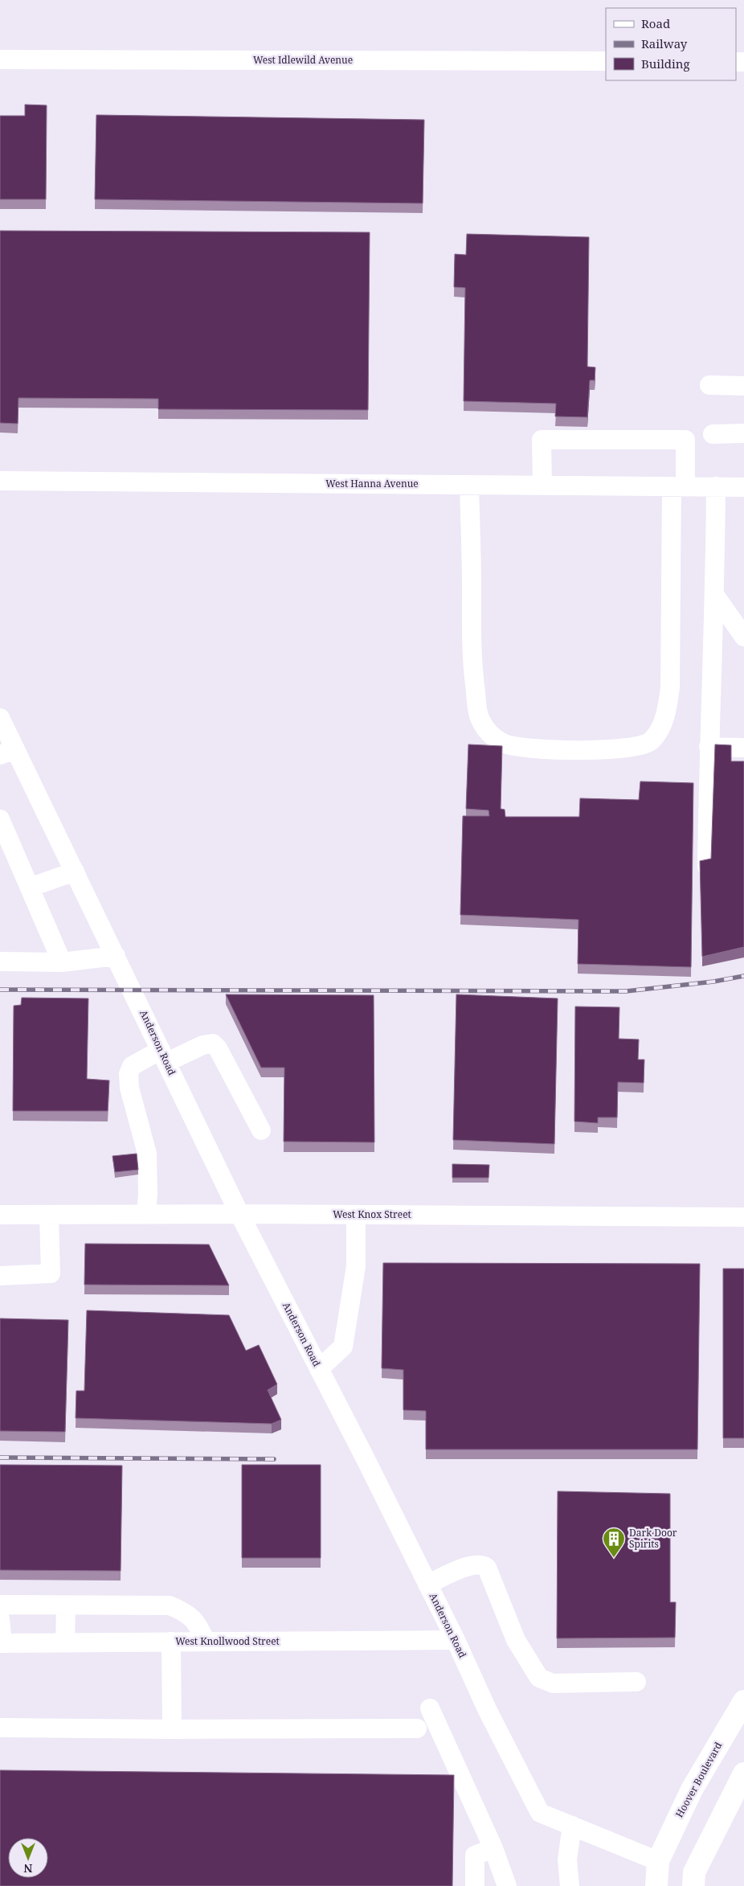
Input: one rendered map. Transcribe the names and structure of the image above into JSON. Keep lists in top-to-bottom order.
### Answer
{
  "streets": {
    "main road": ["Hoover Boulevard"],
    "street": [
      "West Idlewild Avenue",
      "West Hanna Avenue",
      "Anderson Road",
      "West Knox Street",
      "West Knollwood Street"
    ]
  },
  "crossings": [
    ["Anderson Road", "West Knox Street"],
    ["Anderson Road", "West Knollwood Street"],
    ["Anderson Road", "Hoover Boulevard"]
  ],
  "places": {
    "building": ["Dark Door Spirits"]
  },
  "legend": ["Road", "Railway", "Building"],
  "north": "bottom"
}
